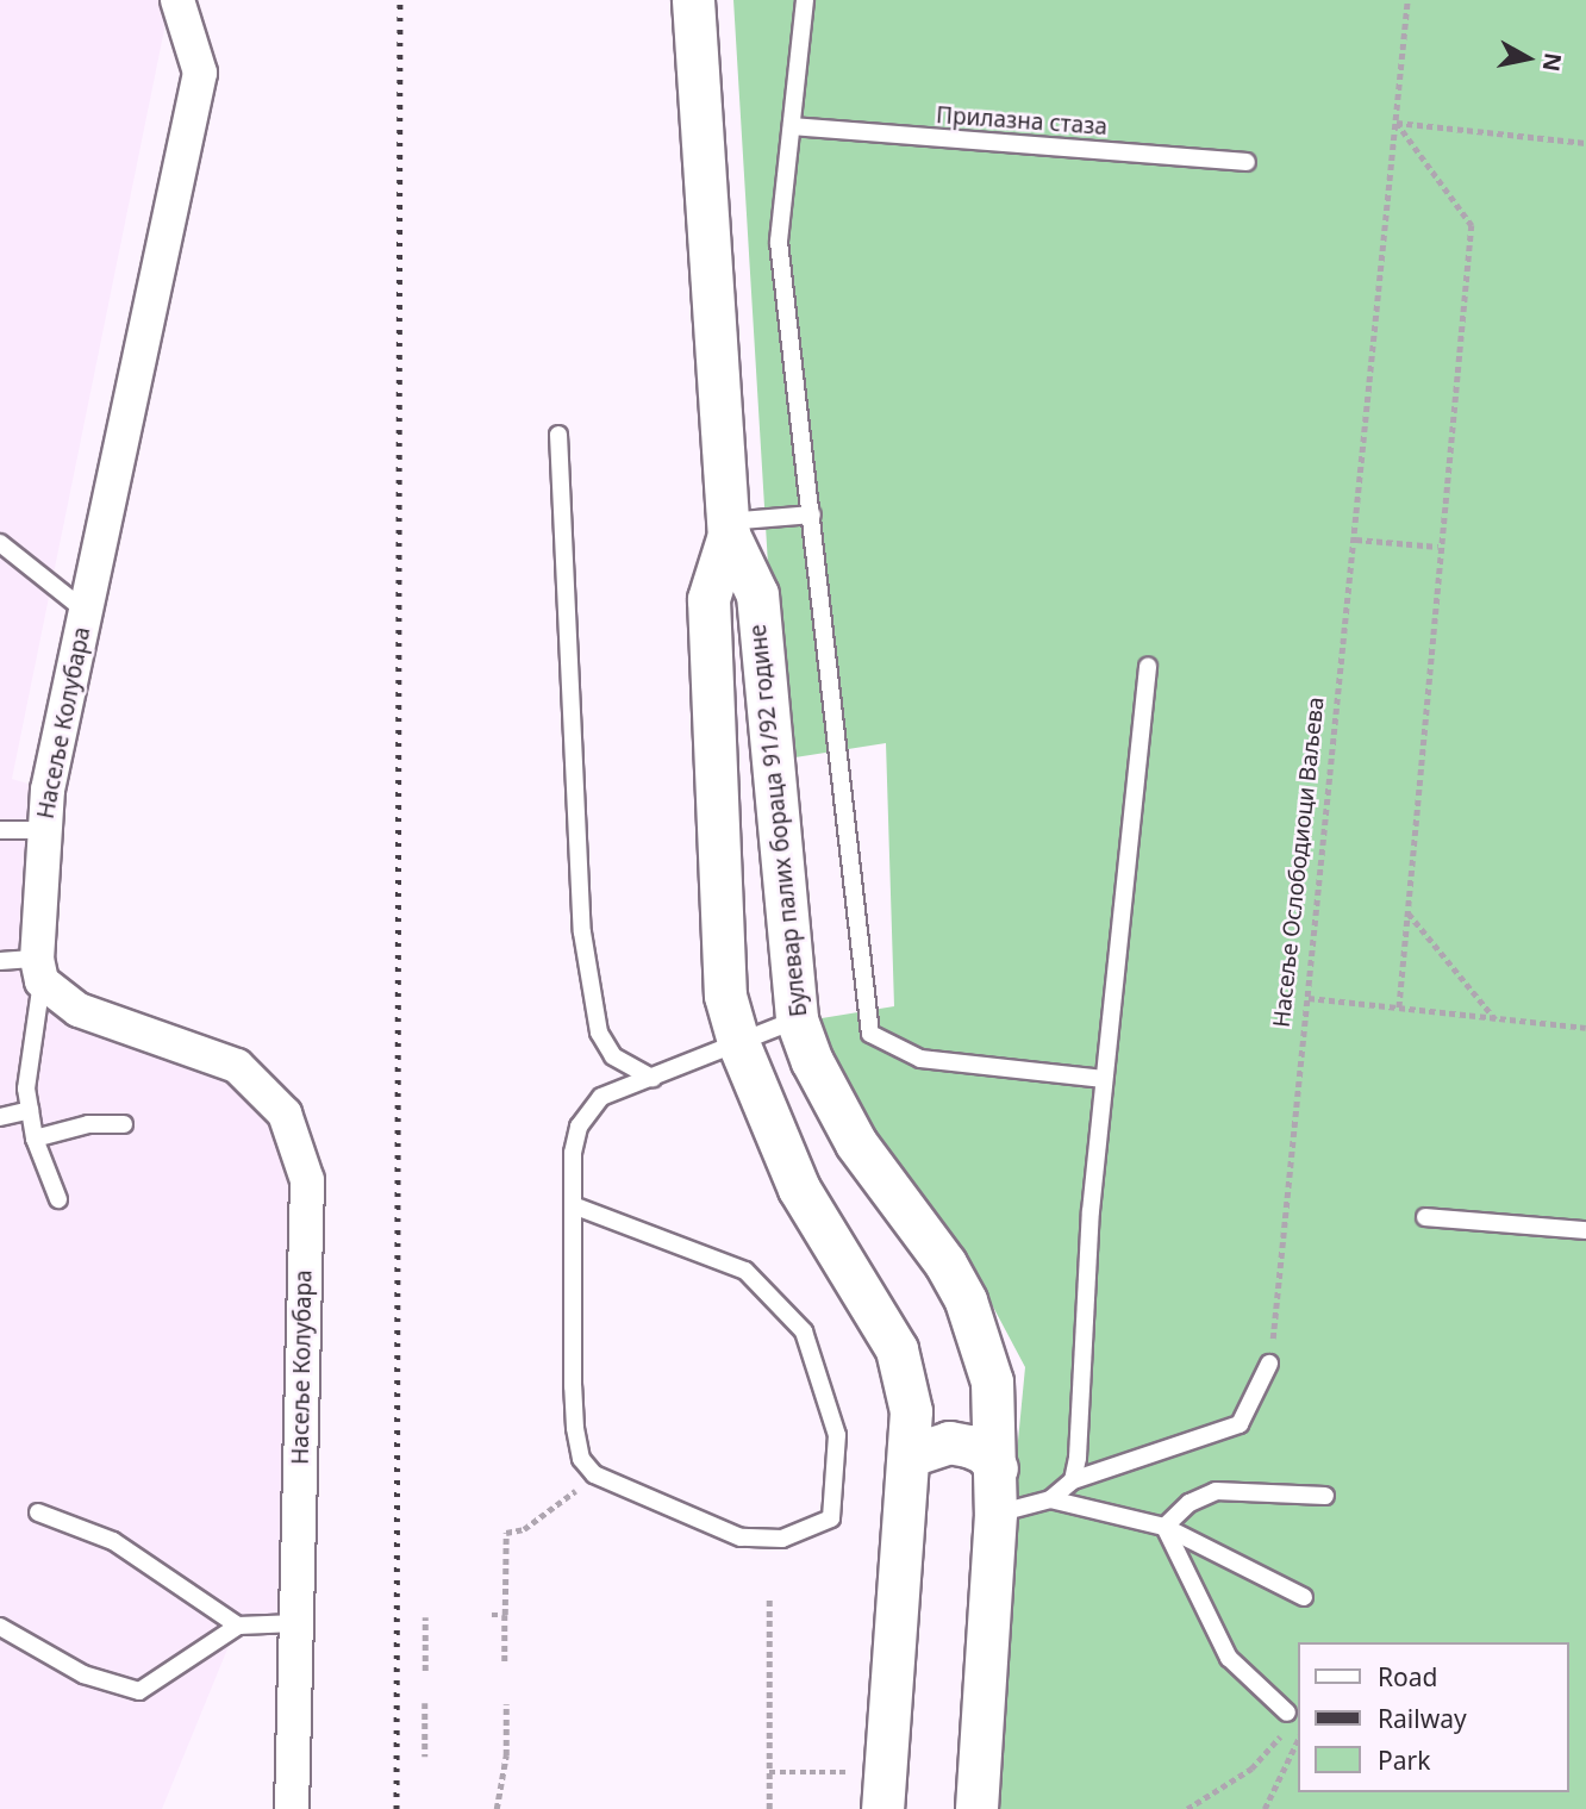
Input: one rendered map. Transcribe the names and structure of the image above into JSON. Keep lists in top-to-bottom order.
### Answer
{
  "streets": {
    "street": ["Насеље Колубара", "Булевар палих бораца 91/92 године"],
    "lane": ["Прилазна стаза"],
    "path": ["Насеље Ослободиоци Ваљева"]
  },
  "legend": ["Road", "Railway", "Park"],
  "north": "right"
}
